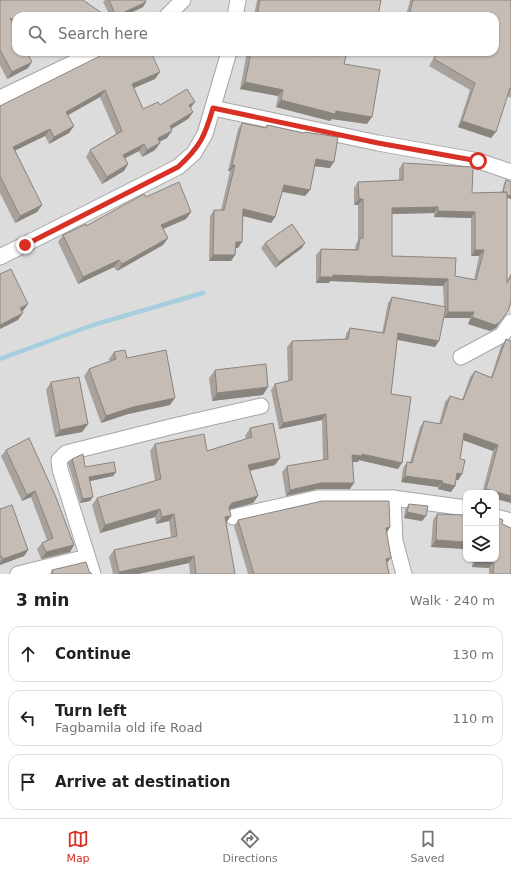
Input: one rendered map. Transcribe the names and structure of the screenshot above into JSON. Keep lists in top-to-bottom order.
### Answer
{
  "page": {
    "search": "Search here",
    "heading": ["3 min", "Walk · 240 m"],
    "list": [
      ["Continue", "130 m"],
      ["Turn left", "Fagbamila old ife Road", "110 m"],
      "Arrive at destination"
    ],
    "nav": ["Map", "Directions", "Saved"]
  }
}
